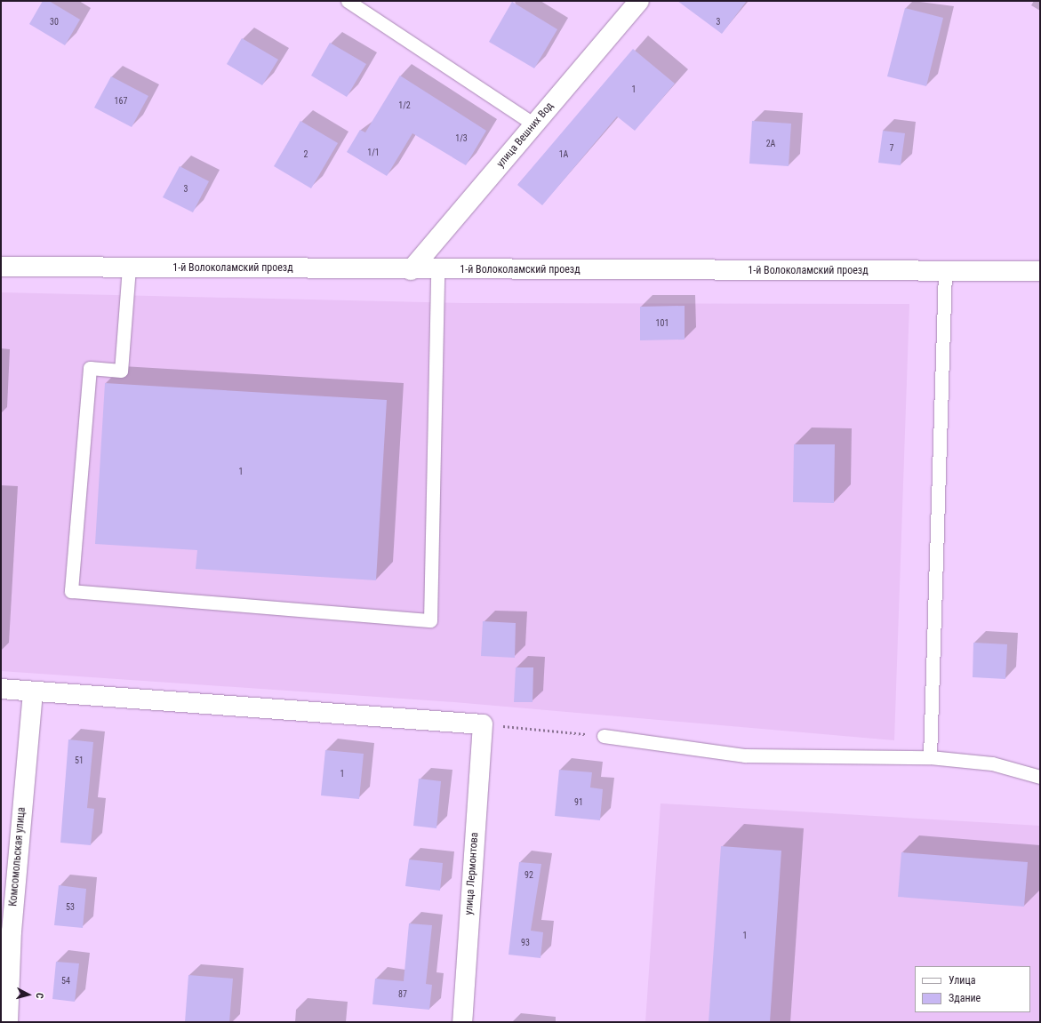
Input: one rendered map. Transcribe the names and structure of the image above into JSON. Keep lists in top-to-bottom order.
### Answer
{
  "streets": {
    "street": [
      "улица Вешних Вод",
      "1-й Волоколамский проезд",
      "Комсомольская улица",
      "улица Лермонтова"
    ]
  },
  "crossings": [
    ["улица Вешних Вод", "1-й Волоколамский проезд"]
  ],
  "house_numbers": [
    "30",
    "3",
    "1",
    "167",
    "1/2",
    "1/3",
    "2А",
    "7",
    "1/1",
    "2",
    "1А",
    "3",
    "101",
    "1",
    "51",
    "1",
    "91",
    "92",
    "53",
    "1",
    "93",
    "54",
    "87"
  ],
  "legend": ["Улица", "Здание"],
  "north": "right"
}
